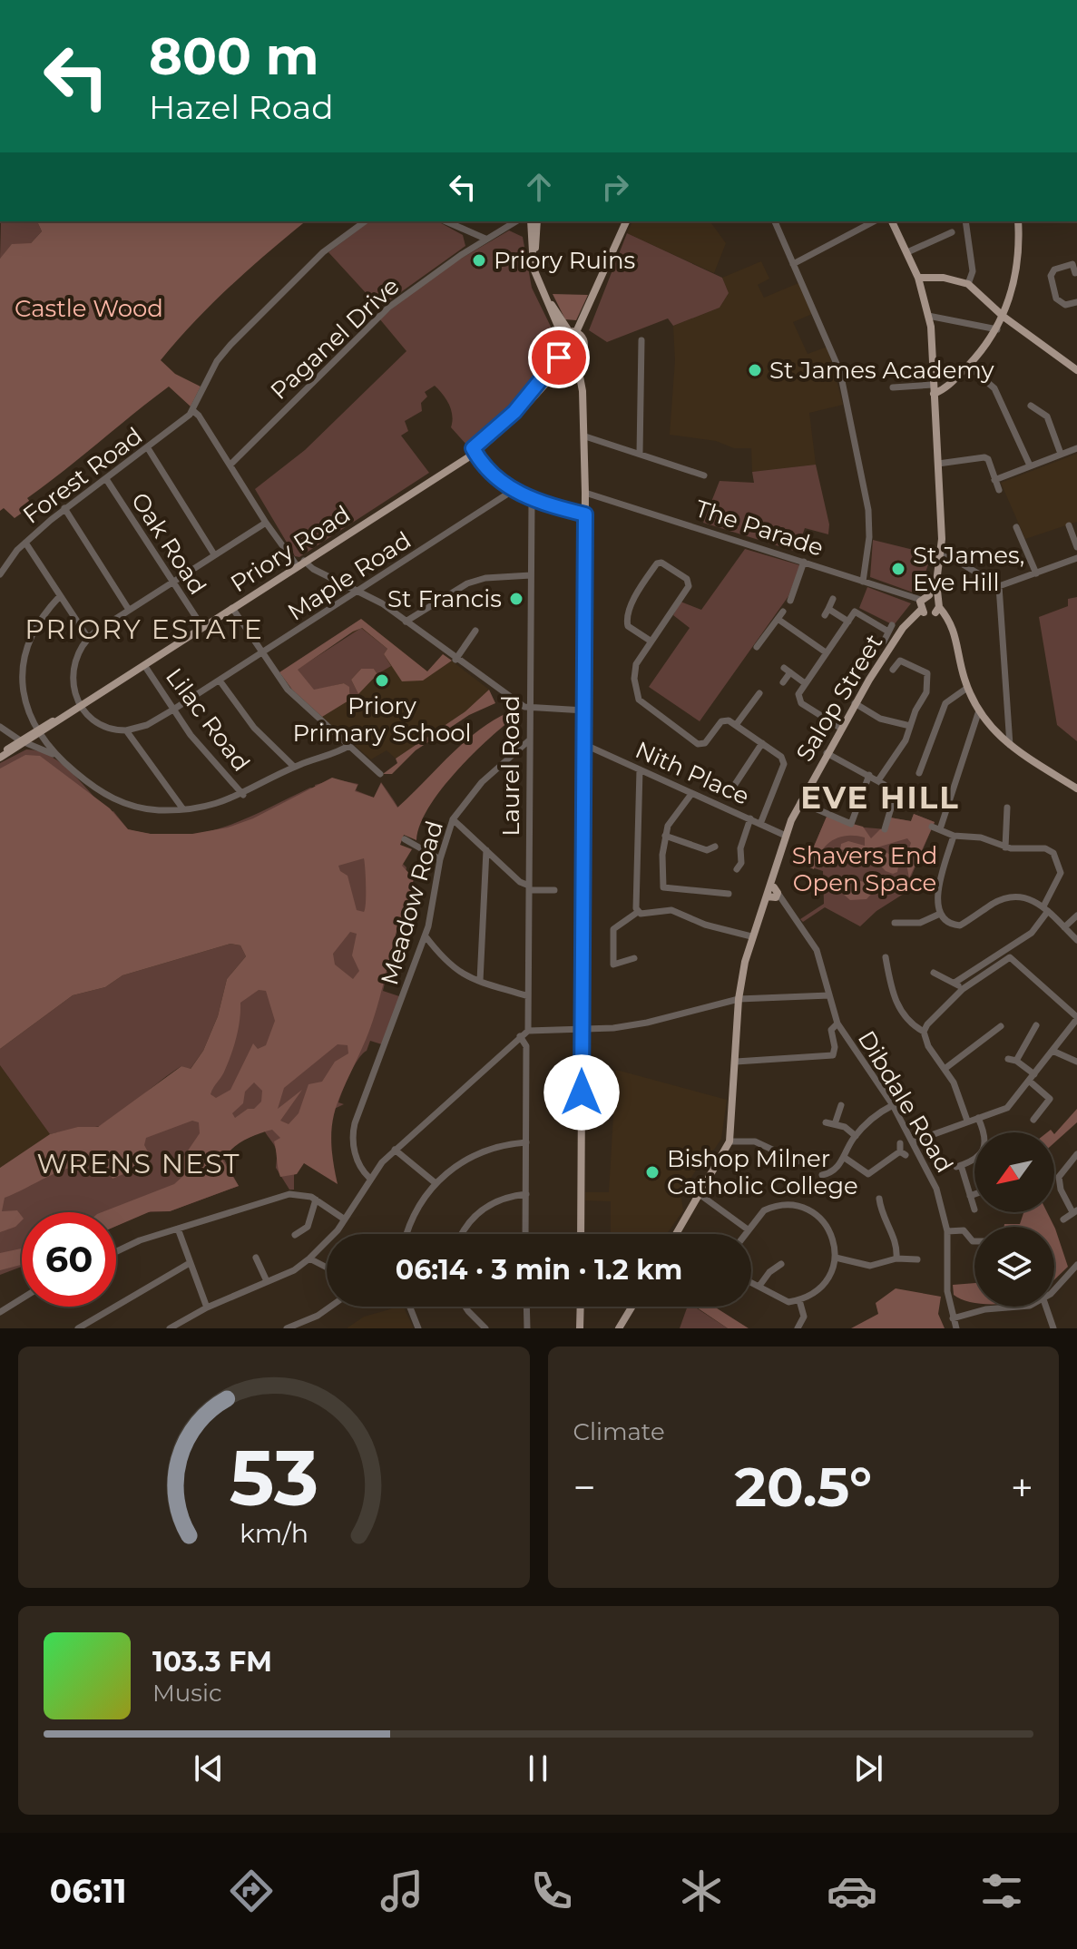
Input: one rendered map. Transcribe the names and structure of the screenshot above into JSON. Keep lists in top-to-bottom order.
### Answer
{
  "streets": {
    "main road": ["Priory Road", "Salop Street"],
    "street": [
      "Paganel Drive",
      "Forest Road",
      "The Parade",
      "Oak Road",
      "Maple Road",
      "Lilac Road",
      "Laurel Road",
      "Nith Place",
      "Meadow Road",
      "Dibdale Road"
    ]
  },
  "crossings": [
    ["Forest Road", "Oak Road"],
    ["Oak Road", "Priory Road"],
    ["Priory Road", "Lilac Road"],
    ["Maple Road", "Lilac Road"],
    ["Salop Street", "Nith Place"],
    ["Salop Street", "Dibdale Road"],
    ["Laurel Road", "Meadow Road"]
  ],
  "districts": ["PRIORY ESTATE", "EVE HILL", "WRENS NEST"],
  "parks": ["Castle Wood", "Shavers End Open Space"],
  "places": [
    "Priory Ruins",
    "St James Academy",
    "St James, Eve Hill",
    "St Francis",
    "Priory Primary School",
    "Bishop Milner Catholic College"
  ],
  "north": "bottom left",
  "page": {
    "turn": ["800 m", "Hazel Road"],
    "limit": "60",
    "trip": "06:14 · 3 min · 1.2 km",
    "tile": "Climate",
    "heat": ["−", "20.5°", "+"],
    "song": ["103.3 FM", "Music"],
    "tabs": "06:11",
    "gauge": ["53", "km/h"]
  }
}
